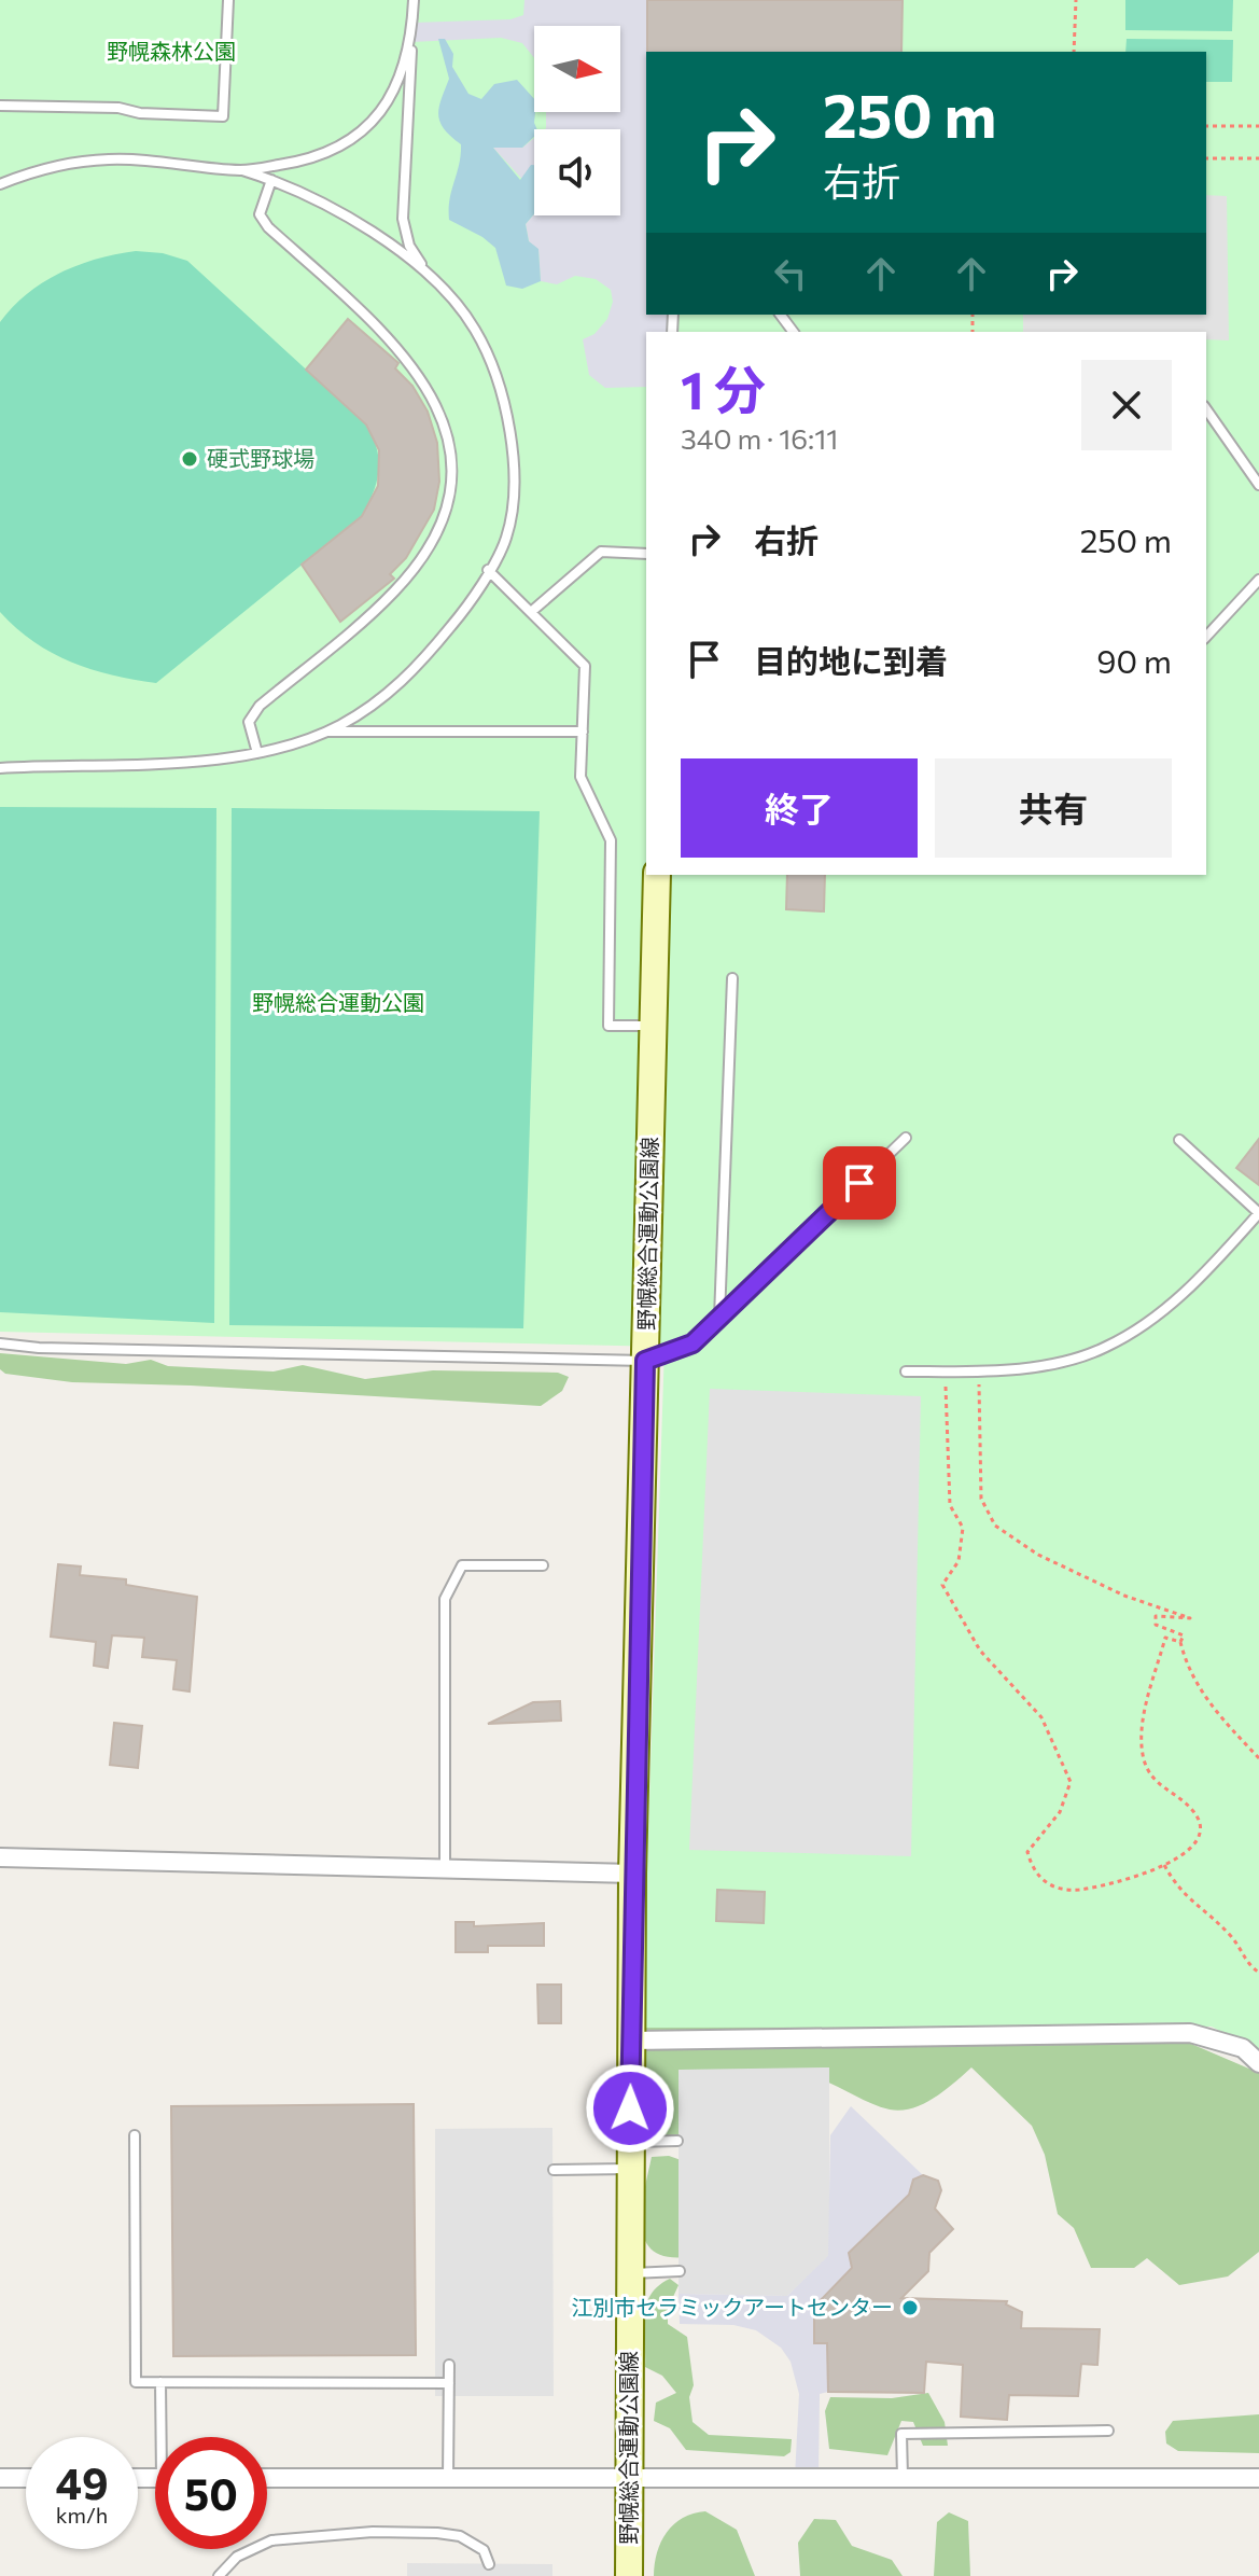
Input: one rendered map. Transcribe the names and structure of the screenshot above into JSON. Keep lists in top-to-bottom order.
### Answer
{
  "streets": {
    "main road": ["野幌総合運動公園線"]
  },
  "parks": ["野幌森林公園", "野幌総合運動公園"],
  "places": ["硬式野球場", "江別市セラミックアートセンター"],
  "north": "right",
  "page": {
    "turn": ["250 m", "右折"],
    "heading": ["1 分", "340 m · 16:11"],
    "list": [
      {
        "name": "右折",
        "value": "250 m"
      },
      {
        "name": "目的地に到着",
        "value": "90 m"
      }
    ],
    "buttons": ["終了", "共有"],
    "speed": "49 km/h",
    "limit": "50"
  }
}
